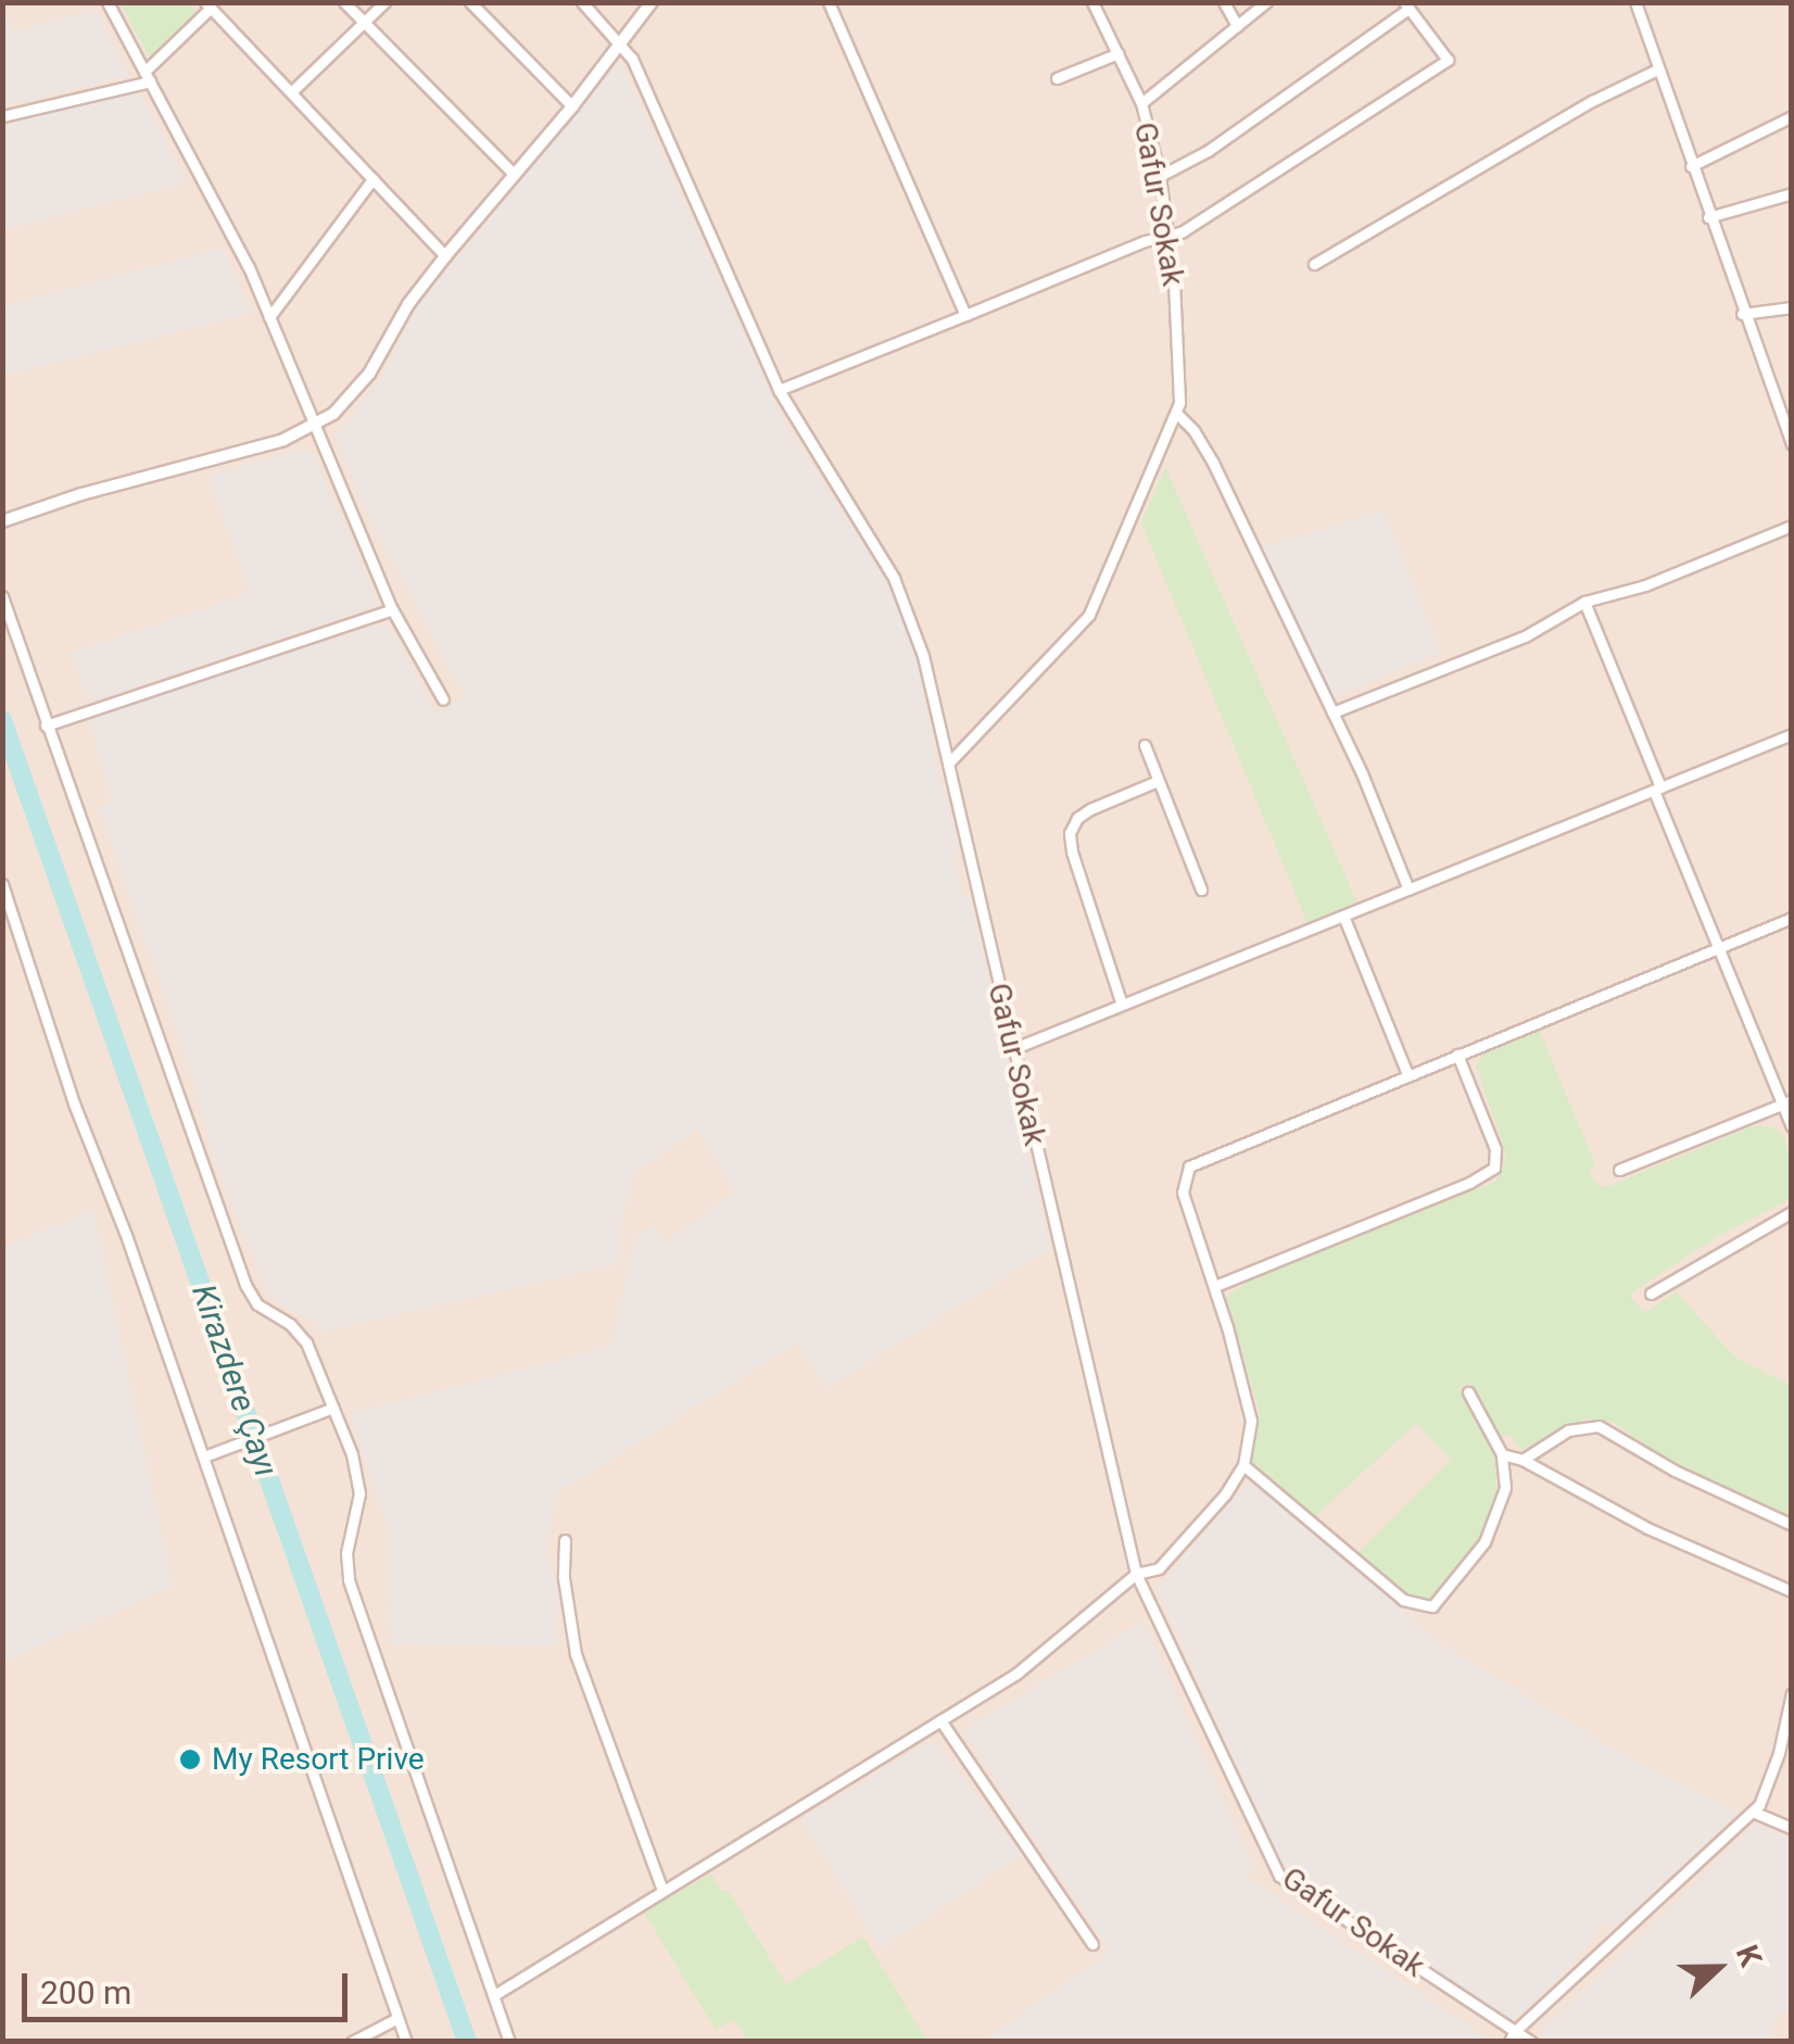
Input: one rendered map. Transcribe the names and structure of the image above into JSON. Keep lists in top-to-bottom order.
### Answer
{
  "streets": {
    "street": ["Gafur Sokak"]
  },
  "water": ["Kirazdere Çayı"],
  "places": ["My Resort Prive"],
  "scale_bar": "200 m",
  "north": "right"
}
